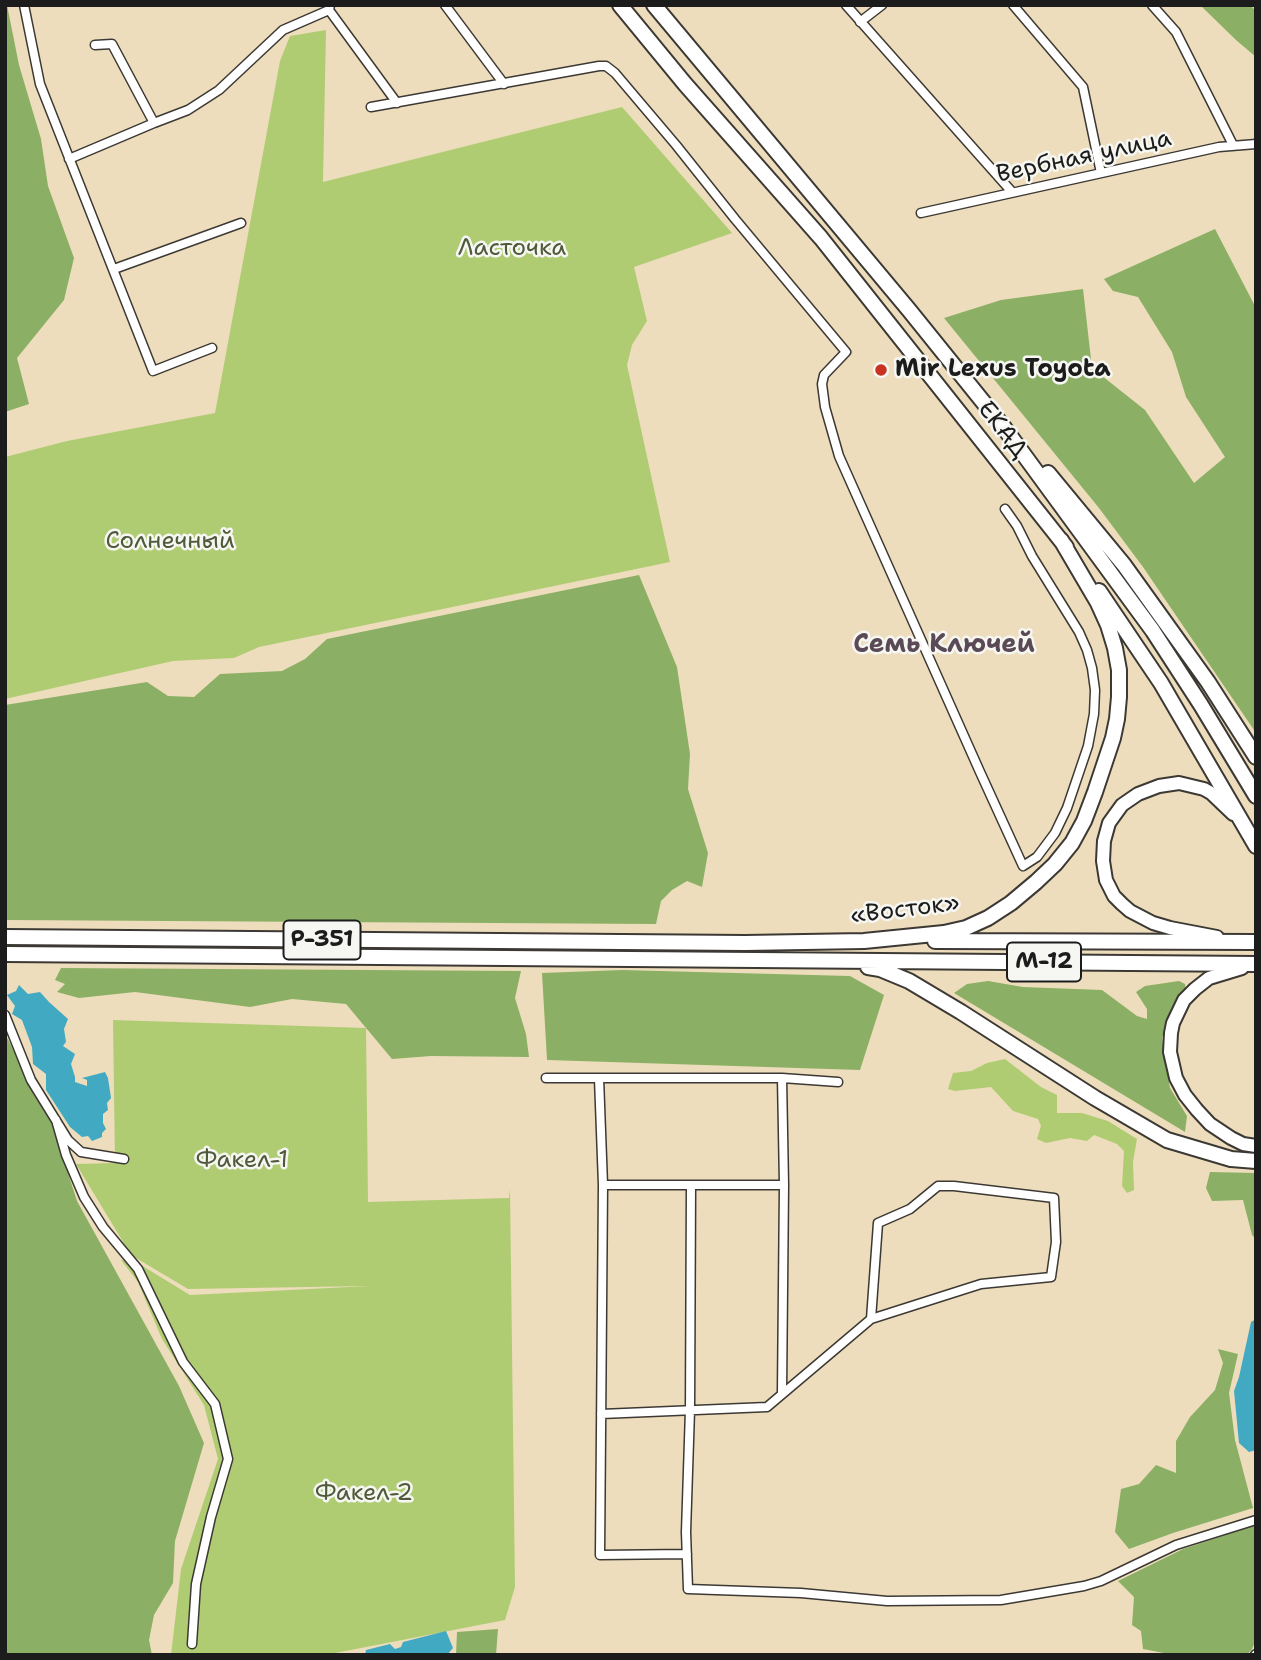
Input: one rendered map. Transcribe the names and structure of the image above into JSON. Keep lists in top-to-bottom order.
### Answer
{
  "streets": {
    "highway": [
      "ЕКАД",
      "«Восток»",
      "Р-351",
      "М-12"
    ],
    "street": ["Вербная улица"]
  },
  "crossings": [
    ["ЕКАД", "«Восток»"],
    ["«Восток»", "Р-351"]
  ],
  "districts": ["Семь Ключей"],
  "parks": [
    "Ласточка",
    "Солнечный",
    "Факел-1",
    "Факел-2"
  ],
  "places": ["Mir Lexus Toyota"]
}
